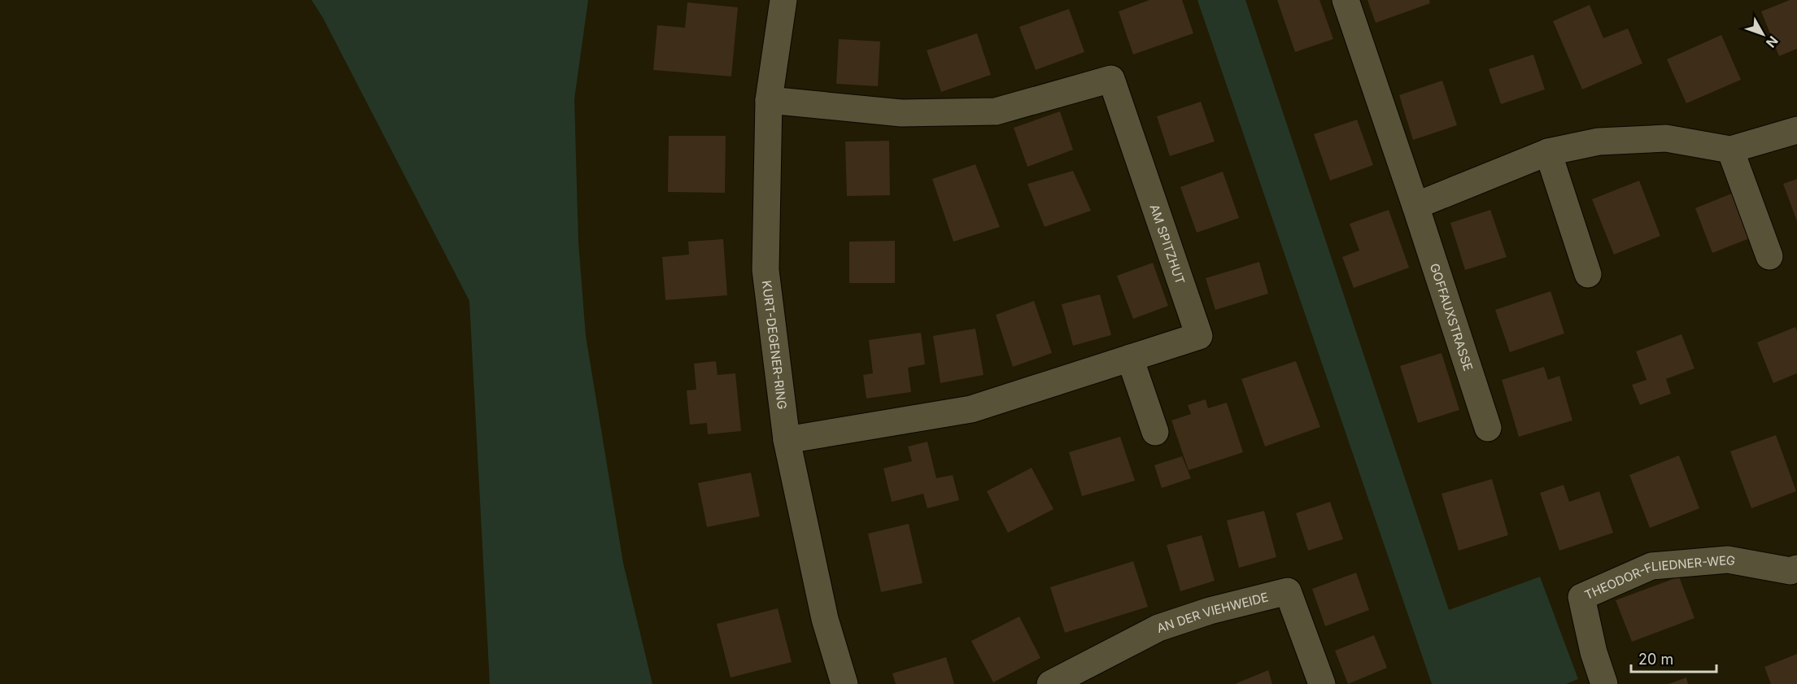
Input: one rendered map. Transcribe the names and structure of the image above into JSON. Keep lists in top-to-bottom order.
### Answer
{
  "streets": {
    "street": [
      "AM SPITZHUT",
      "GOFFAUXSTRASSE",
      "KURT-DEGENER-RING",
      "THEODOR-FLIEDNER-WEG",
      "AN DER VIEHWEIDE"
    ]
  },
  "crossings": [
    ["AM SPITZHUT", "KURT-DEGENER-RING"]
  ],
  "scale_bar": "20 m",
  "north": "bottom right"
}
